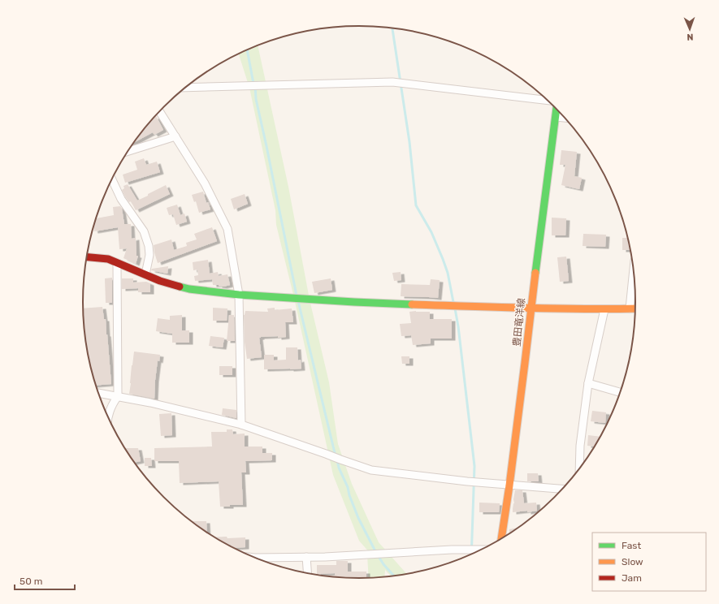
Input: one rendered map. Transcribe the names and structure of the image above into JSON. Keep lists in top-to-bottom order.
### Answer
{
  "streets": {
    "street": ["豊田竜洋線"]
  },
  "legend": ["Fast", "Slow", "Jam"],
  "scale_bar": "50 m",
  "north": "bottom"
}
